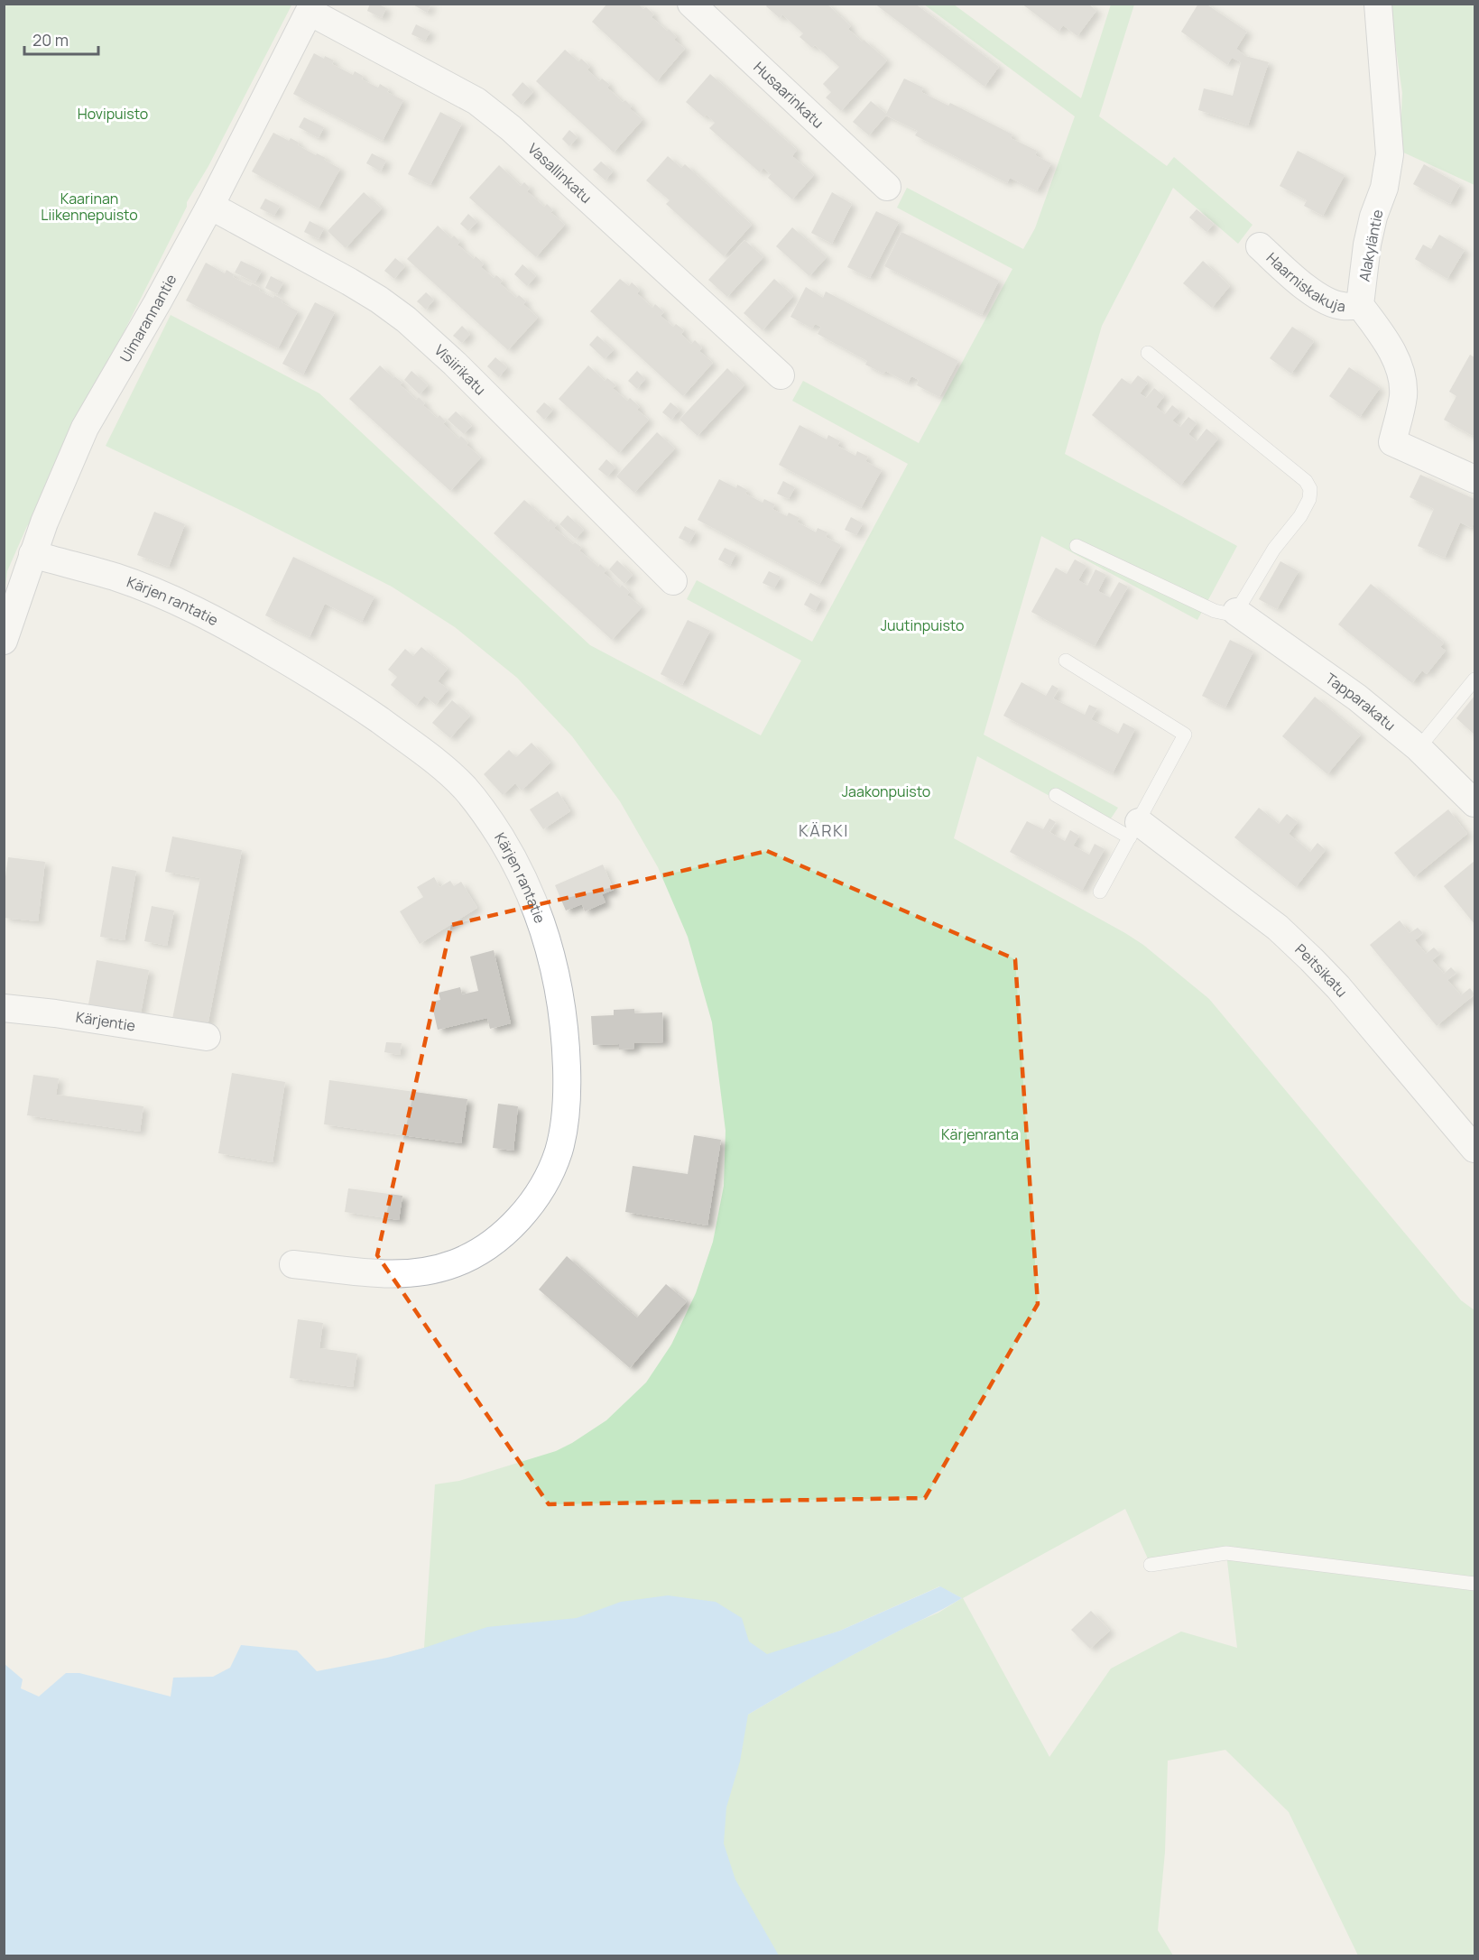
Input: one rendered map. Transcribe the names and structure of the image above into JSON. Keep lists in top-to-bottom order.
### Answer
{
  "streets": {
    "street": [
      "Husaarinkatu",
      "Vasallinkatu",
      "Alakyläntie",
      "Haarniskakuja",
      "Uimarannantie",
      "Visiirikatu",
      "Kärjen rantatie",
      "Tapparakatu",
      "Peitsikatu",
      "Kärjentie"
    ]
  },
  "crossings": [
    ["Vasallinkatu", "Uimarannantie"],
    ["Alakyläntie", "Haarniskakuja"],
    ["Uimarannantie", "Visiirikatu"],
    ["Uimarannantie", "Kärjen rantatie"]
  ],
  "districts": ["KÄRKI"],
  "parks": [
    "Hovipuisto",
    "Kaarinan Liikennepuisto",
    "Juutinpuisto",
    "Jaakonpuisto",
    "Kärjenranta"
  ],
  "scale_bar": "20 m"
}
